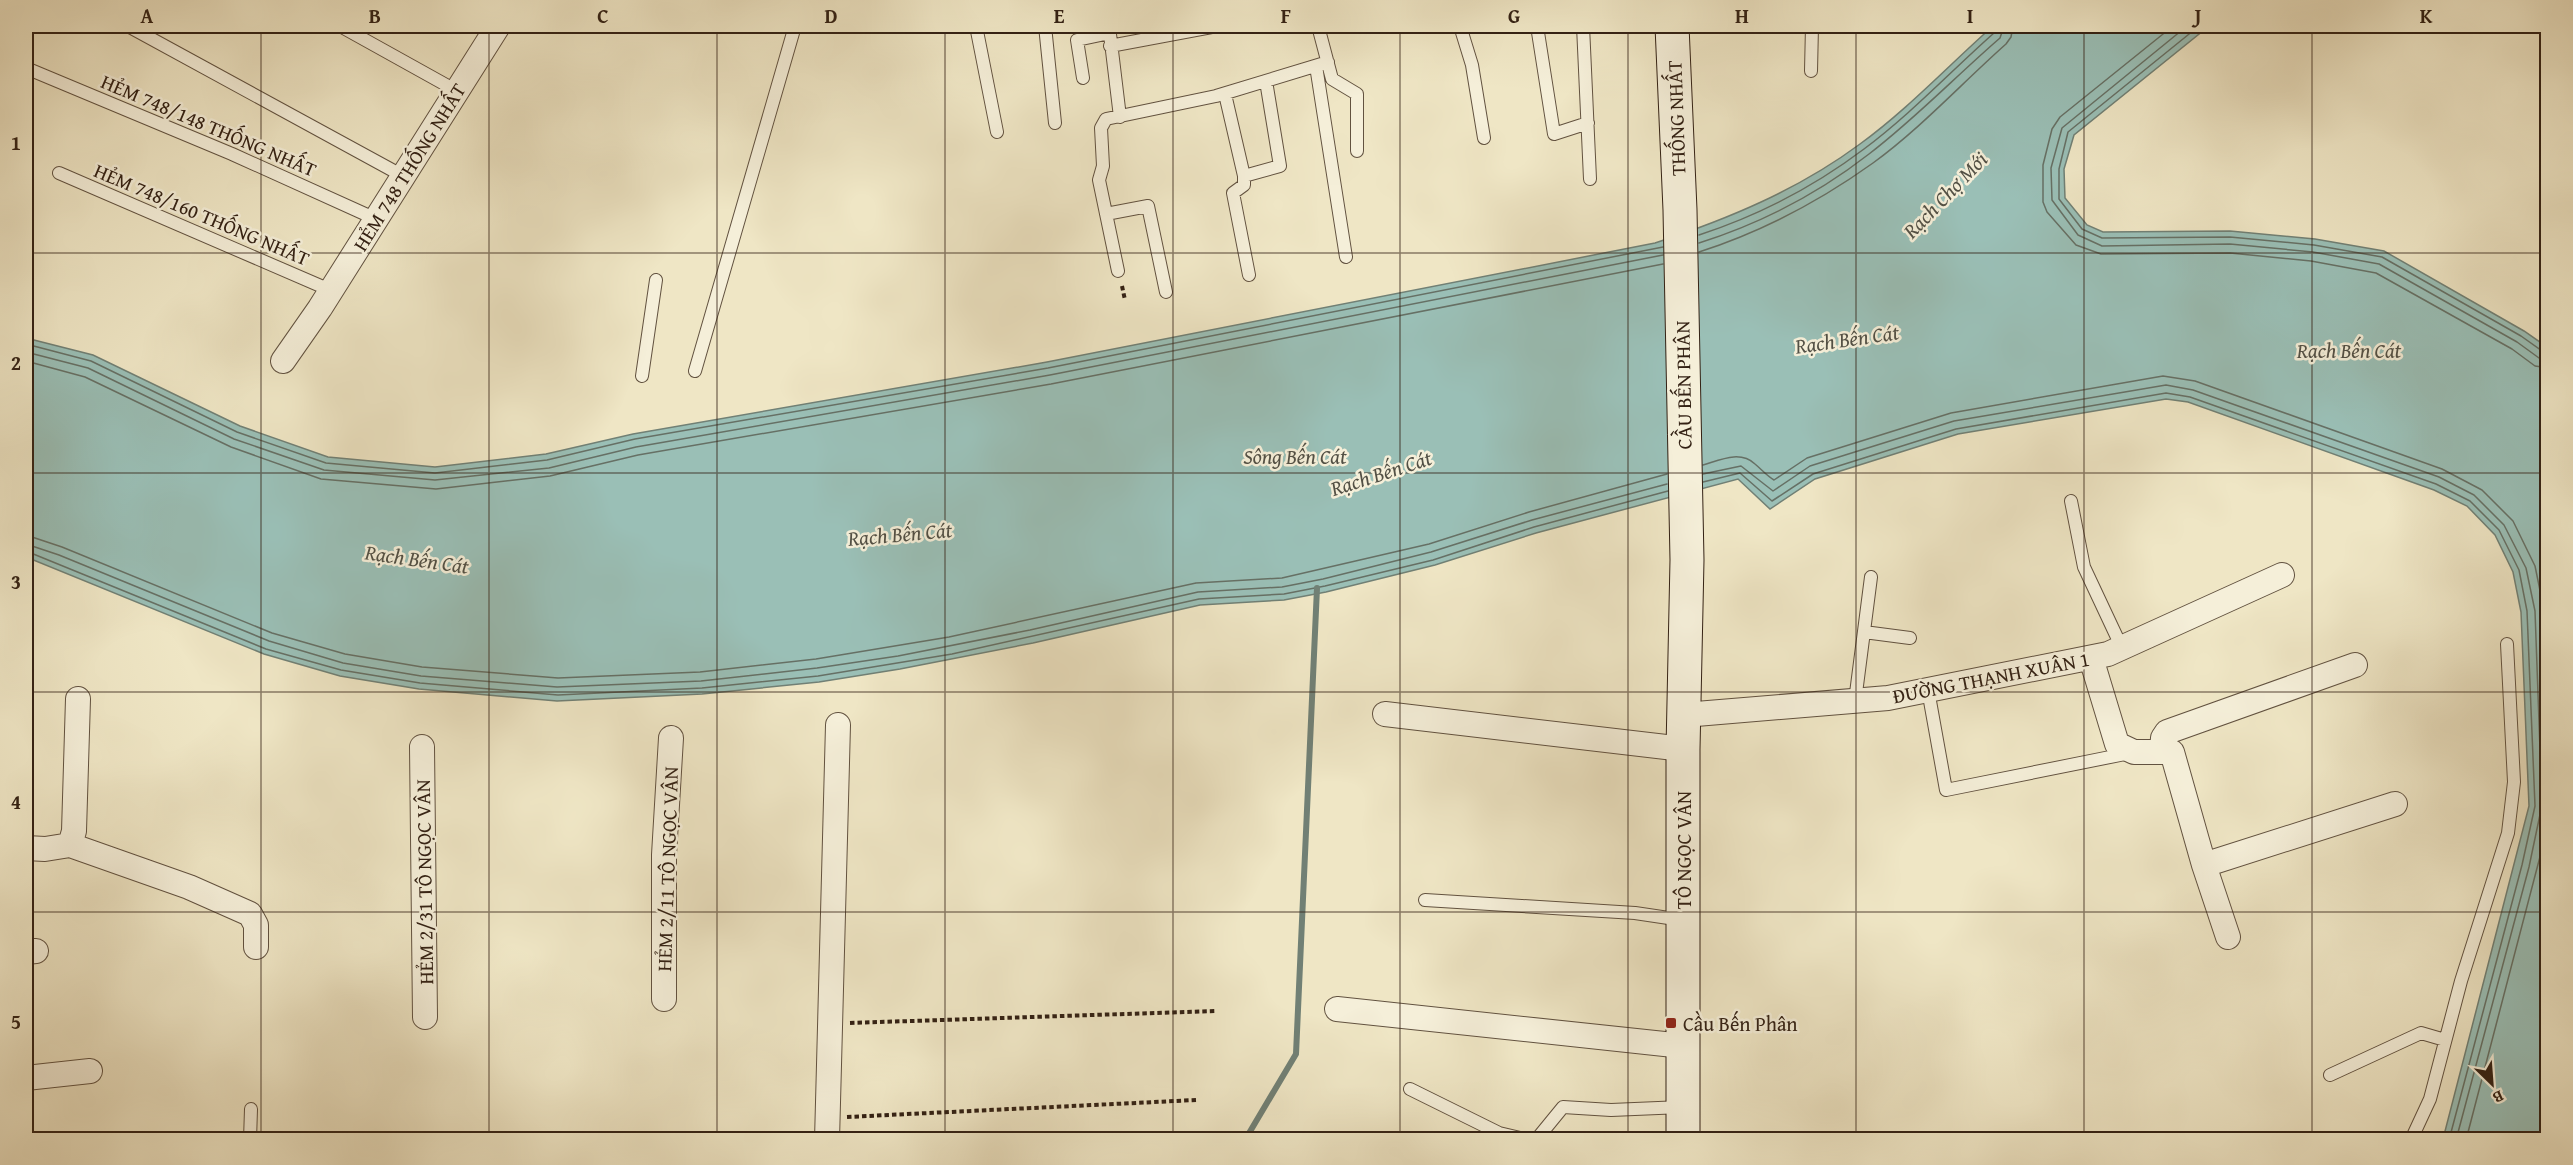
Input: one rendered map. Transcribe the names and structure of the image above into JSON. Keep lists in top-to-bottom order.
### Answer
{
  "streets": {
    "main road": ["THỐNG NHẤT", "CẦU BẾN PHÂN", "TÔ NGỌC VÂN"],
    "street": [
      "HẺM 748 THỐNG NHẤT",
      "ĐƯỜNG THẠNH XUÂN 1",
      "HẺM 2/11 TÔ NGỌC VÂN",
      "HẺM 2/31 TÔ NGỌC VÂN"
    ],
    "lane": ["HẺM 748/148 THỐNG NHẤT", "HẺM 748/160 THỐNG NHẤT"]
  },
  "crossings": [
    ["THỐNG NHẤT", "CẦU BẾN PHÂN"],
    ["HẺM 748/148 THỐNG NHẤT", "HẺM 748 THỐNG NHẤT"],
    ["HẺM 748 THỐNG NHẤT", "HẺM 748/160 THỐNG NHẤT"],
    ["CẦU BẾN PHÂN", "TÔ NGỌC VÂN"],
    ["ĐƯỜNG THẠNH XUÂN 1", "TÔ NGỌC VÂN"]
  ],
  "water": ["Rạch Chợ Mới", "Rạch Bến Cát", "Sông Bến Cát"],
  "places": {
    "transit": ["Cầu Bến Phân"]
  },
  "north": "bottom right",
  "grid": {
    "columns": [
      "A",
      "B",
      "C",
      "D",
      "E",
      "F",
      "G",
      "H",
      "I",
      "J",
      "K"
    ],
    "rows": [
      "1",
      "2",
      "3",
      "4",
      "5"
    ]
  }
}
